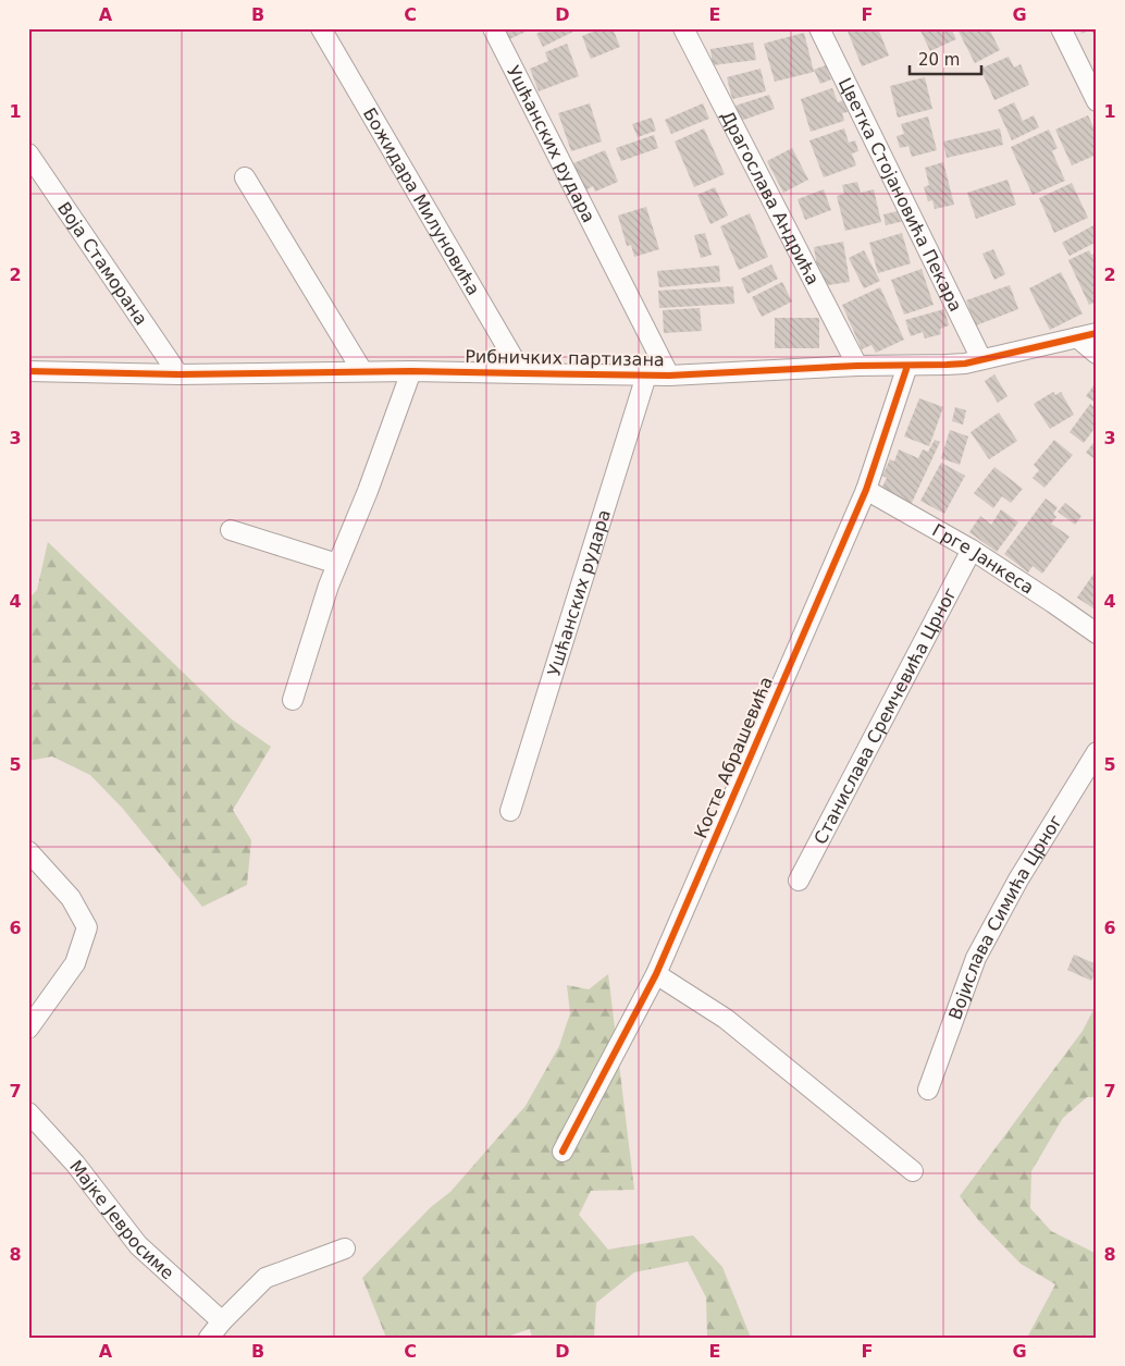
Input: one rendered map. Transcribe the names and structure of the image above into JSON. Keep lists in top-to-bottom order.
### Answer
{
  "streets": {
    "street": [
      "Ушћанских рудара",
      "Цветка Стојановића Пекара",
      "Драгослава Андрића",
      "Божидара Милуновића",
      "Воја Стаморана",
      "Рибничких партизана",
      "Грге Јанкеса",
      "Станислава Сремчевића Црног",
      "Косте Абрашевића",
      "Војислава Симића Црног",
      "Мајке Јевросиме"
    ]
  },
  "crossings": [
    ["Ушћанских рудара", "Рибничких партизана"],
    ["Цветка Стојановића Пекара", "Рибничких партизана"],
    ["Драгослава Андрића", "Рибничких партизана"],
    ["Божидара Милуновића", "Рибничких партизана"],
    ["Воја Стаморана", "Рибничких партизана"],
    ["Рибничких партизана", "Косте Абрашевића"],
    ["Грге Јанкеса", "Станислава Сремчевића Црног"],
    ["Грге Јанкеса", "Косте Абрашевића"]
  ],
  "scale_bar": "20 m",
  "grid": {
    "columns": [
      "A",
      "B",
      "C",
      "D",
      "E",
      "F",
      "G"
    ],
    "rows": [
      "1",
      "2",
      "3",
      "4",
      "5",
      "6",
      "7",
      "8"
    ]
  }
}
